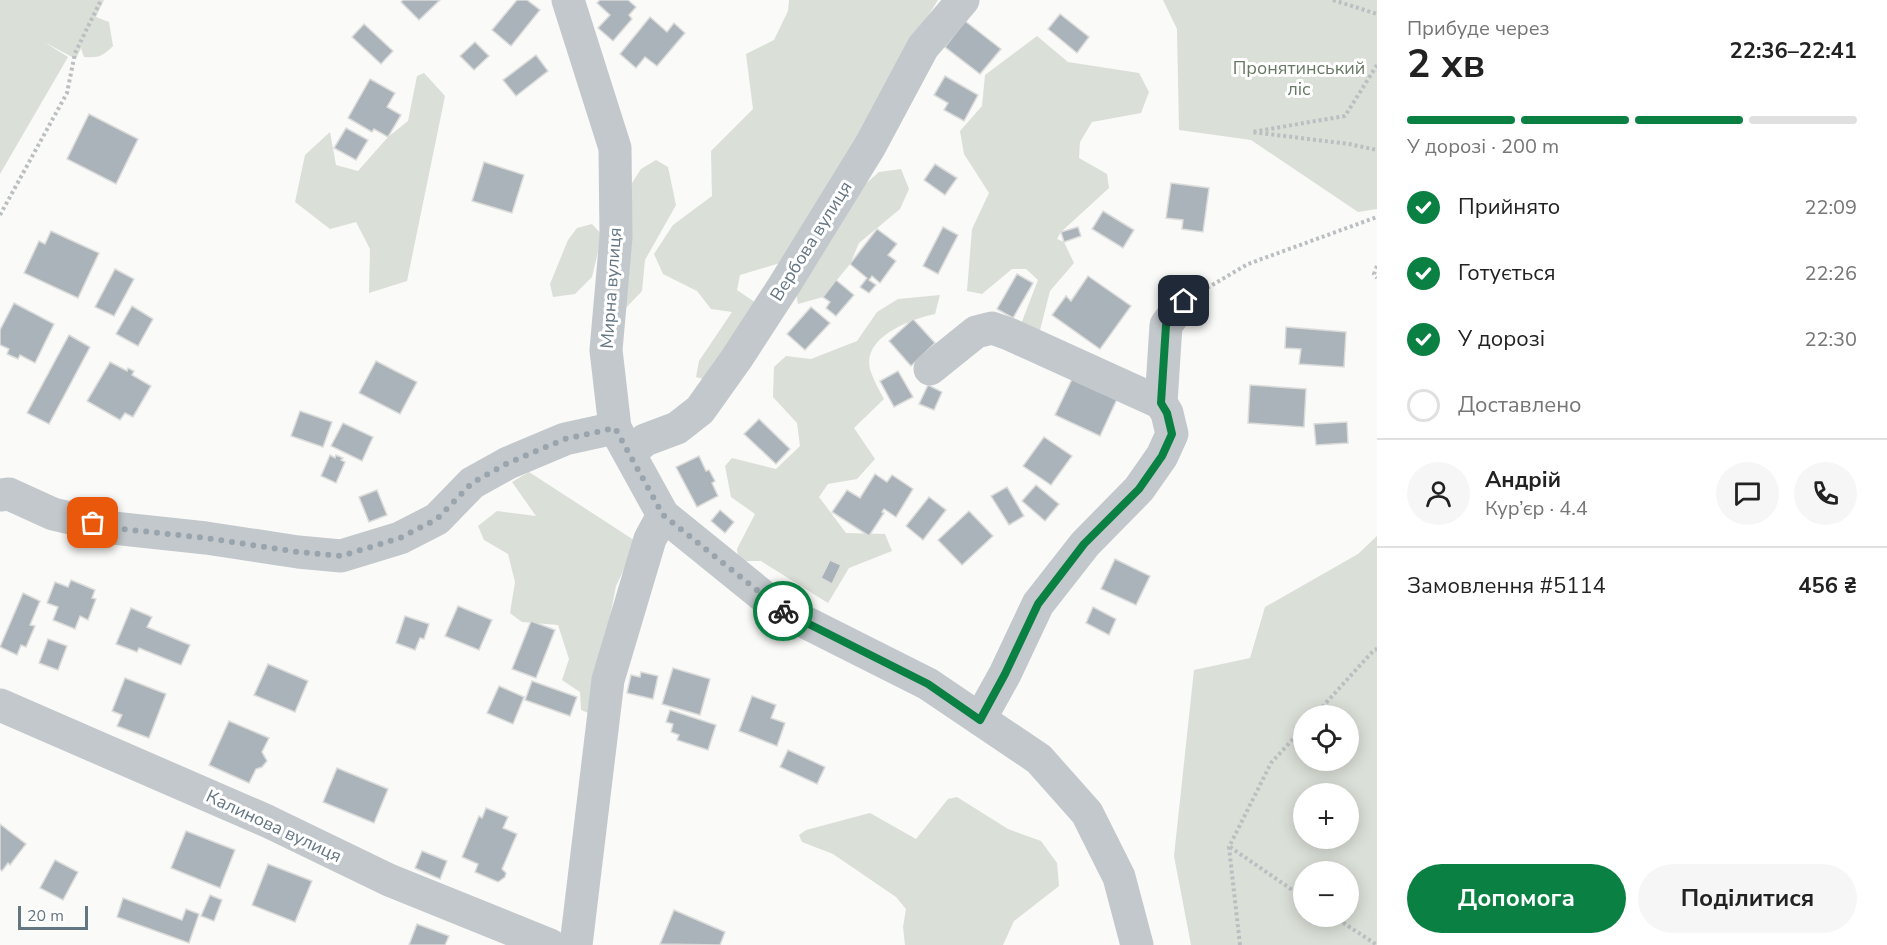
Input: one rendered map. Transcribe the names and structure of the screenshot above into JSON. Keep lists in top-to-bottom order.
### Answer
{
  "streets": {
    "street": ["Вербова вулиця", "Мирна вулиця", "Калинова вулиця"]
  },
  "crossings": [
    ["Вербова вулиця", "Мирна вулиця"]
  ],
  "parks": ["Пронятинський ліс"],
  "scale_bar": "20 m",
  "page": {
    "heading": ["2 хв", "Прибуде через", "22:36–22:41"],
    "panel": [
      "Андрій",
      "Кур’єр · 4.4",
      "Замовлення #5114",
      "456 ₴"
    ],
    "bar": "У дорозі · 200 m",
    "list": [
      ["Прийнято", "22:09"],
      ["Готується", "22:26"],
      ["У дорозі", "22:30"],
      "Доставлено"
    ],
    "map_buttons": ["+", "−"],
    "buttons": ["Допомога", "Поділитися"],
    "scale": "20 m"
  }
}
